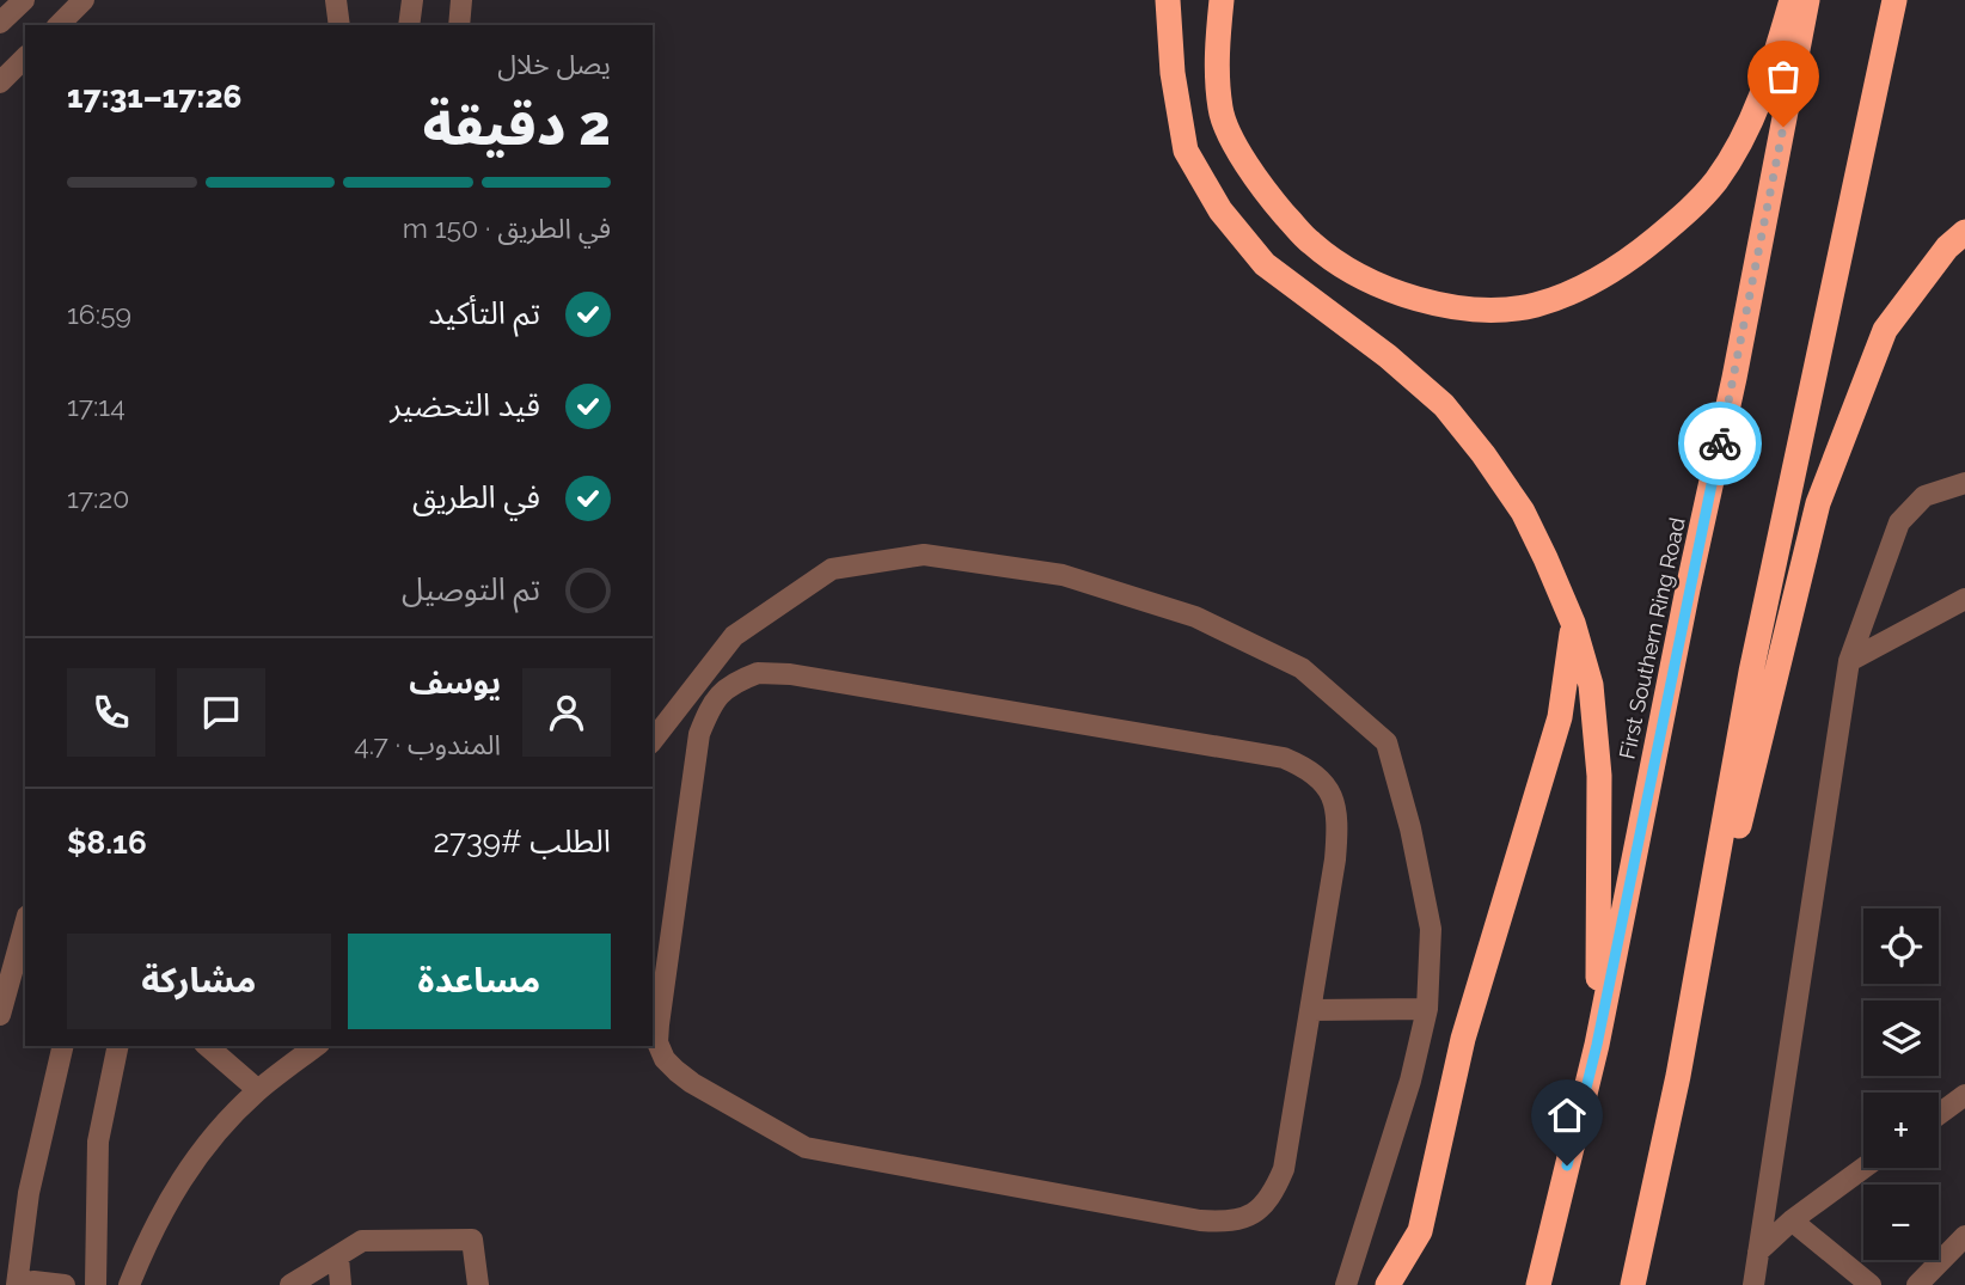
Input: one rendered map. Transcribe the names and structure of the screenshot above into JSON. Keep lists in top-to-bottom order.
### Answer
{
  "streets": {
    "highway": ["First Southern Ring Road"]
  },
  "page": {
    "heading": ["2 دقيقة", "يصل خلال", "17:26–17:31"],
    "panel": [
      "يوسف",
      "المندوب · 4.7",
      "الطلب #2739",
      "$8.16"
    ],
    "bar": "في الطريق · 150 m",
    "list": [
      ["تم التأكيد", "16:59"],
      ["قيد التحضير", "17:14"],
      ["في الطريق", "17:20"],
      "تم التوصيل"
    ],
    "map_buttons": ["+", "−"],
    "buttons": ["مساعدة", "مشاركة"]
  }
}
